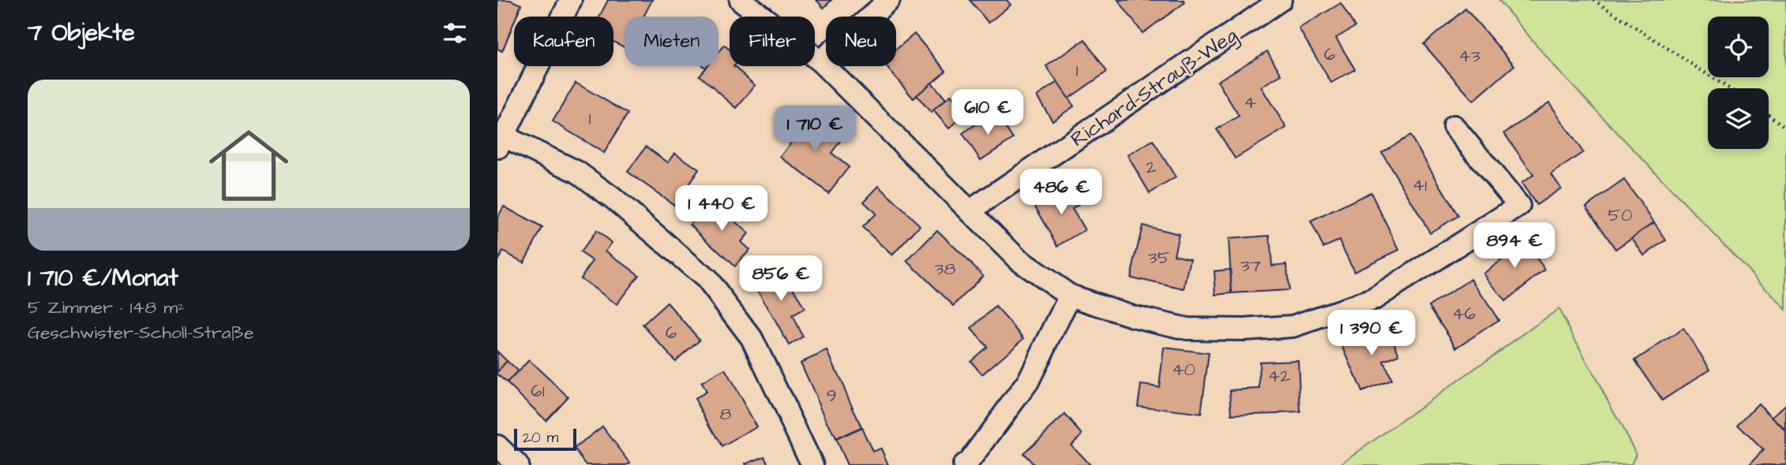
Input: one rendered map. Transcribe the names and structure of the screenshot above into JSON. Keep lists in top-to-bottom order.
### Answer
{
  "streets": {
    "street": ["Richard-Strauß-Weg"]
  },
  "house_numbers": [
    "6",
    "43",
    "1",
    "4",
    "1",
    "2",
    "41",
    "50",
    "35",
    "37",
    "38",
    "46",
    "6",
    "40",
    "42",
    "61",
    "9",
    "8"
  ],
  "scale_bar": "20 m",
  "page": {
    "heading": "7 Objekte",
    "chip": [
      "Kaufen",
      "Mieten",
      "Filter",
      "Neu"
    ],
    "list": [
      {
        "name": "1 710 €/Monat",
        "note": "5 Zimmer · 148 m² · Geschwister-Scholl-Straße"
      }
    ],
    "price": [
      "610 €",
      "1 710 €",
      "486 €",
      "1 440 €",
      "894 €",
      "856 €",
      "1 390 €"
    ],
    "scale": "20 m"
  }
}
